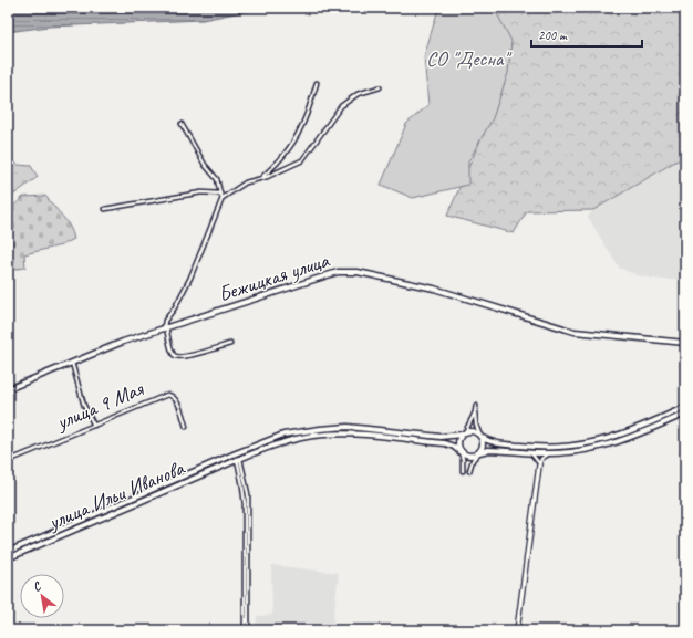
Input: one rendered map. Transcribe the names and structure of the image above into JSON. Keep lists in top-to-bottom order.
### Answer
{
  "streets": {
    "main road": ["Бежицкая улица", "улица Ильи Иванова"],
    "street": ["улица 9 Мая"]
  },
  "parks": ["СО \"Десна\""],
  "scale_bar": "200 m",
  "north": "top left"
}
